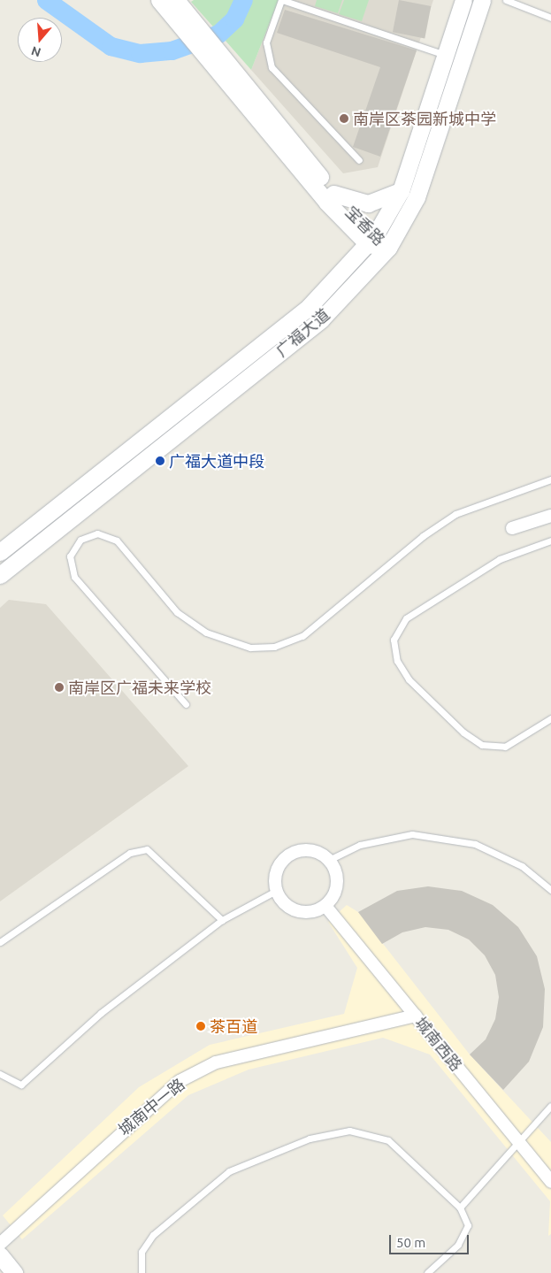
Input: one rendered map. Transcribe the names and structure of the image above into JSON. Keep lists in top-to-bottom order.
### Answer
{
  "streets": {
    "main road": ["宝香路", "广福大道"],
    "street": ["城南西路", "城南中一路"]
  },
  "crossings": [
    ["宝香路", "广福大道"],
    ["城南西路", "城南中一路"]
  ],
  "places": [
    "南岸区茶园新城中学",
    "广福大道中段",
    "南岸区广福未来学校",
    "茶百道"
  ],
  "scale_bar": "50 m",
  "north": "bottom"
}
